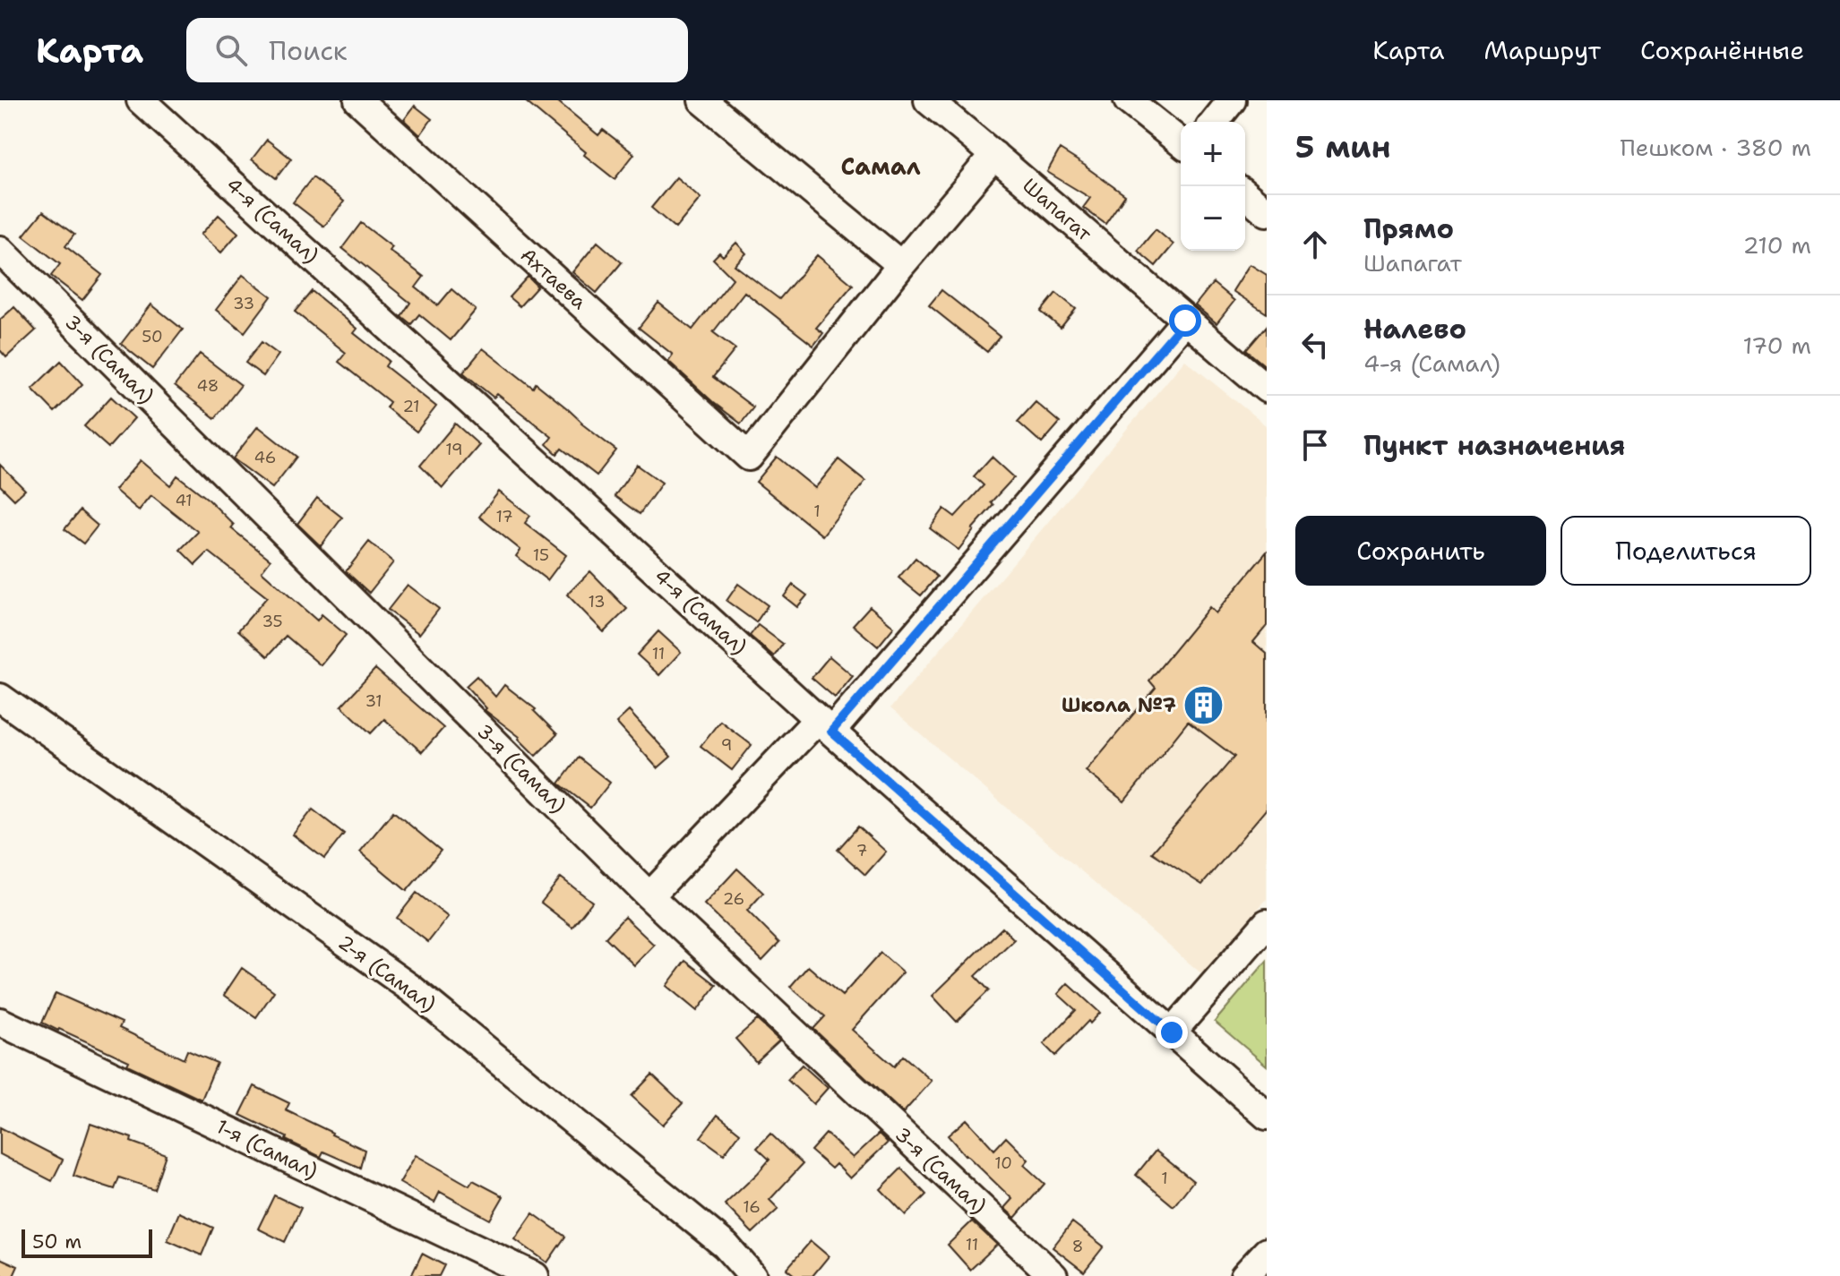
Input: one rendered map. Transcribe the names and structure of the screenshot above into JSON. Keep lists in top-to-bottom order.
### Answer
{
  "streets": {
    "street": [
      "Шапагат",
      "4-я (Самал)",
      "Ахтаева",
      "3-я (Самал)",
      "2-я (Самал)",
      "1-я (Самал)"
    ]
  },
  "districts": ["Самал"],
  "places": {
    "building": ["Школа №7"]
  },
  "house_numbers": [
    "33",
    "50",
    "48",
    "21",
    "19",
    "46",
    "41",
    "1",
    "17",
    "15",
    "13",
    "35",
    "11",
    "31",
    "9",
    "7",
    "26",
    "10",
    "1",
    "16",
    "11",
    "8"
  ],
  "scale_bar": "50 m",
  "page": {
    "header": "Карта",
    "search": "Поиск",
    "nav": ["Карта", "Маршрут", "Сохранённые"],
    "heading": ["5 мин", "Пешком · 380 m"],
    "map_buttons": ["+", "−"],
    "list": [
      ["Прямо", "Шапагат", "210 m"],
      ["Налево", "4-я (Самал)", "170 m"],
      "Пункт назначения"
    ],
    "buttons": ["Сохранить", "Поделиться"],
    "scale": "50 m"
  }
}
